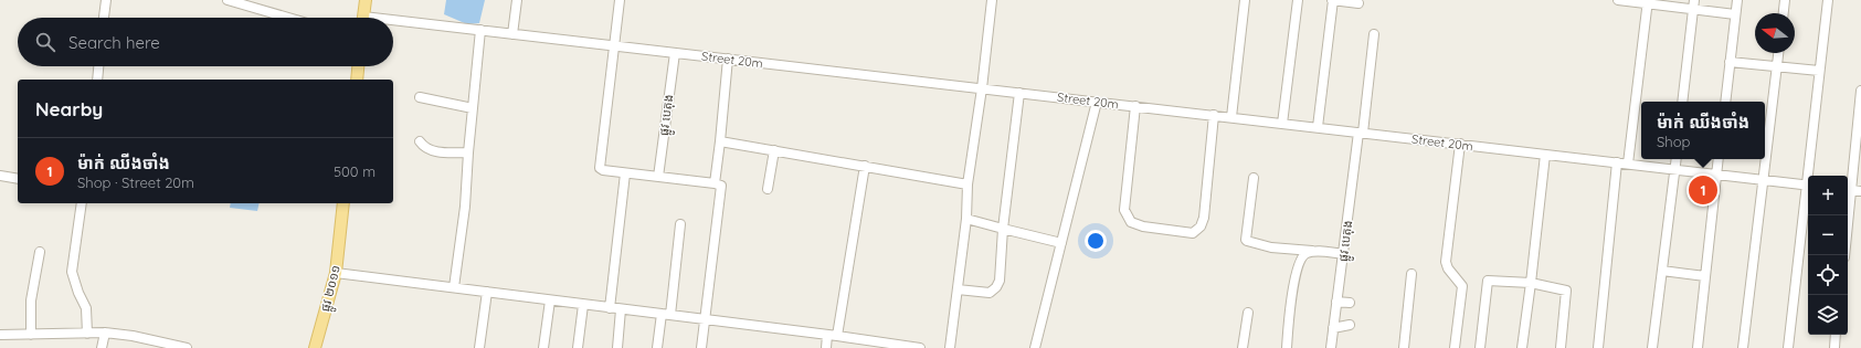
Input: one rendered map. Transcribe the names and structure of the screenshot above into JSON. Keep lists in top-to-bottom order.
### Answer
{
  "streets": {
    "main road": ["ផ្លូវ ២០១១"],
    "street": ["Street 20m", "ផ្លូវ បេតុង"]
  },
  "crossings": [
    ["Street 20m", "ផ្លូវ បេតុង"]
  ],
  "north": "left",
  "page": {
    "search": "Search here",
    "heading": "Nearby",
    "popup": ["ម៉ាក់ ឈីងចាំង", "Shop"],
    "list": [
      {
        "mark": "1",
        "name": "ម៉ាក់ ឈីងចាំង",
        "note": "Shop · Street 20m",
        "value": "500 m"
      }
    ],
    "pins": "1",
    "map_buttons": ["+", "−"]
  }
}
